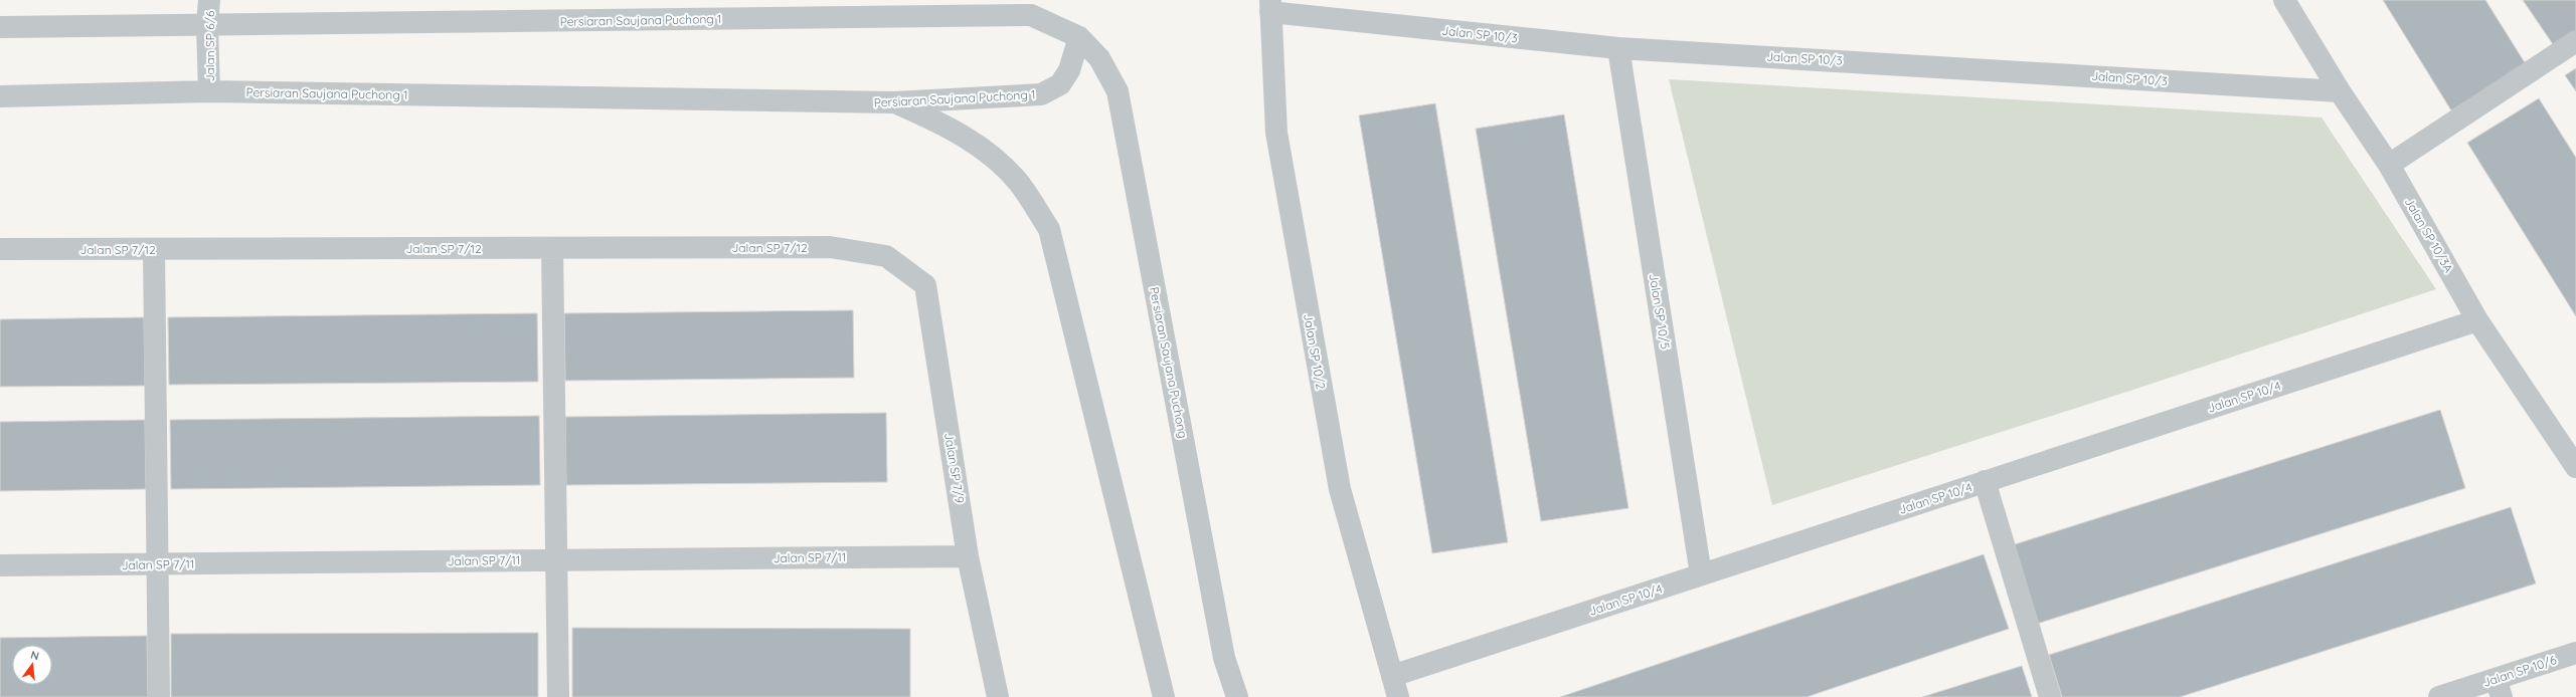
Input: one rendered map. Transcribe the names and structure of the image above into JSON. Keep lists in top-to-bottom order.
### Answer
{
  "streets": {
    "street": [
      "Persiaran Saujana Puchong 1",
      "Jalan SP 10/3",
      "Jalan SP 6/6",
      "Jalan SP 10/3A",
      "Jalan SP 7/12",
      "Jalan SP 10/5",
      "Jalan SP 10/2",
      "Persiaran Saujana Puchong",
      "Jalan SP 10/4",
      "Jalan SP 7/9",
      "Jalan SP 7/11",
      "Jalan SP 10/6"
    ]
  },
  "crossings": [
    ["Persiaran Saujana Puchong 1", "Jalan SP 6/6"],
    ["Persiaran Saujana Puchong 1", "Persiaran Saujana Puchong"],
    ["Jalan SP 10/3", "Jalan SP 10/3A"],
    ["Jalan SP 10/3", "Jalan SP 10/5"],
    ["Jalan SP 10/3", "Jalan SP 10/2"],
    ["Jalan SP 10/3A", "Jalan SP 10/4"],
    ["Jalan SP 7/12", "Jalan SP 7/9"],
    ["Jalan SP 10/5", "Jalan SP 10/4"],
    ["Jalan SP 10/2", "Jalan SP 10/4"],
    ["Jalan SP 7/9", "Jalan SP 7/11"]
  ],
  "north": "top"
}
